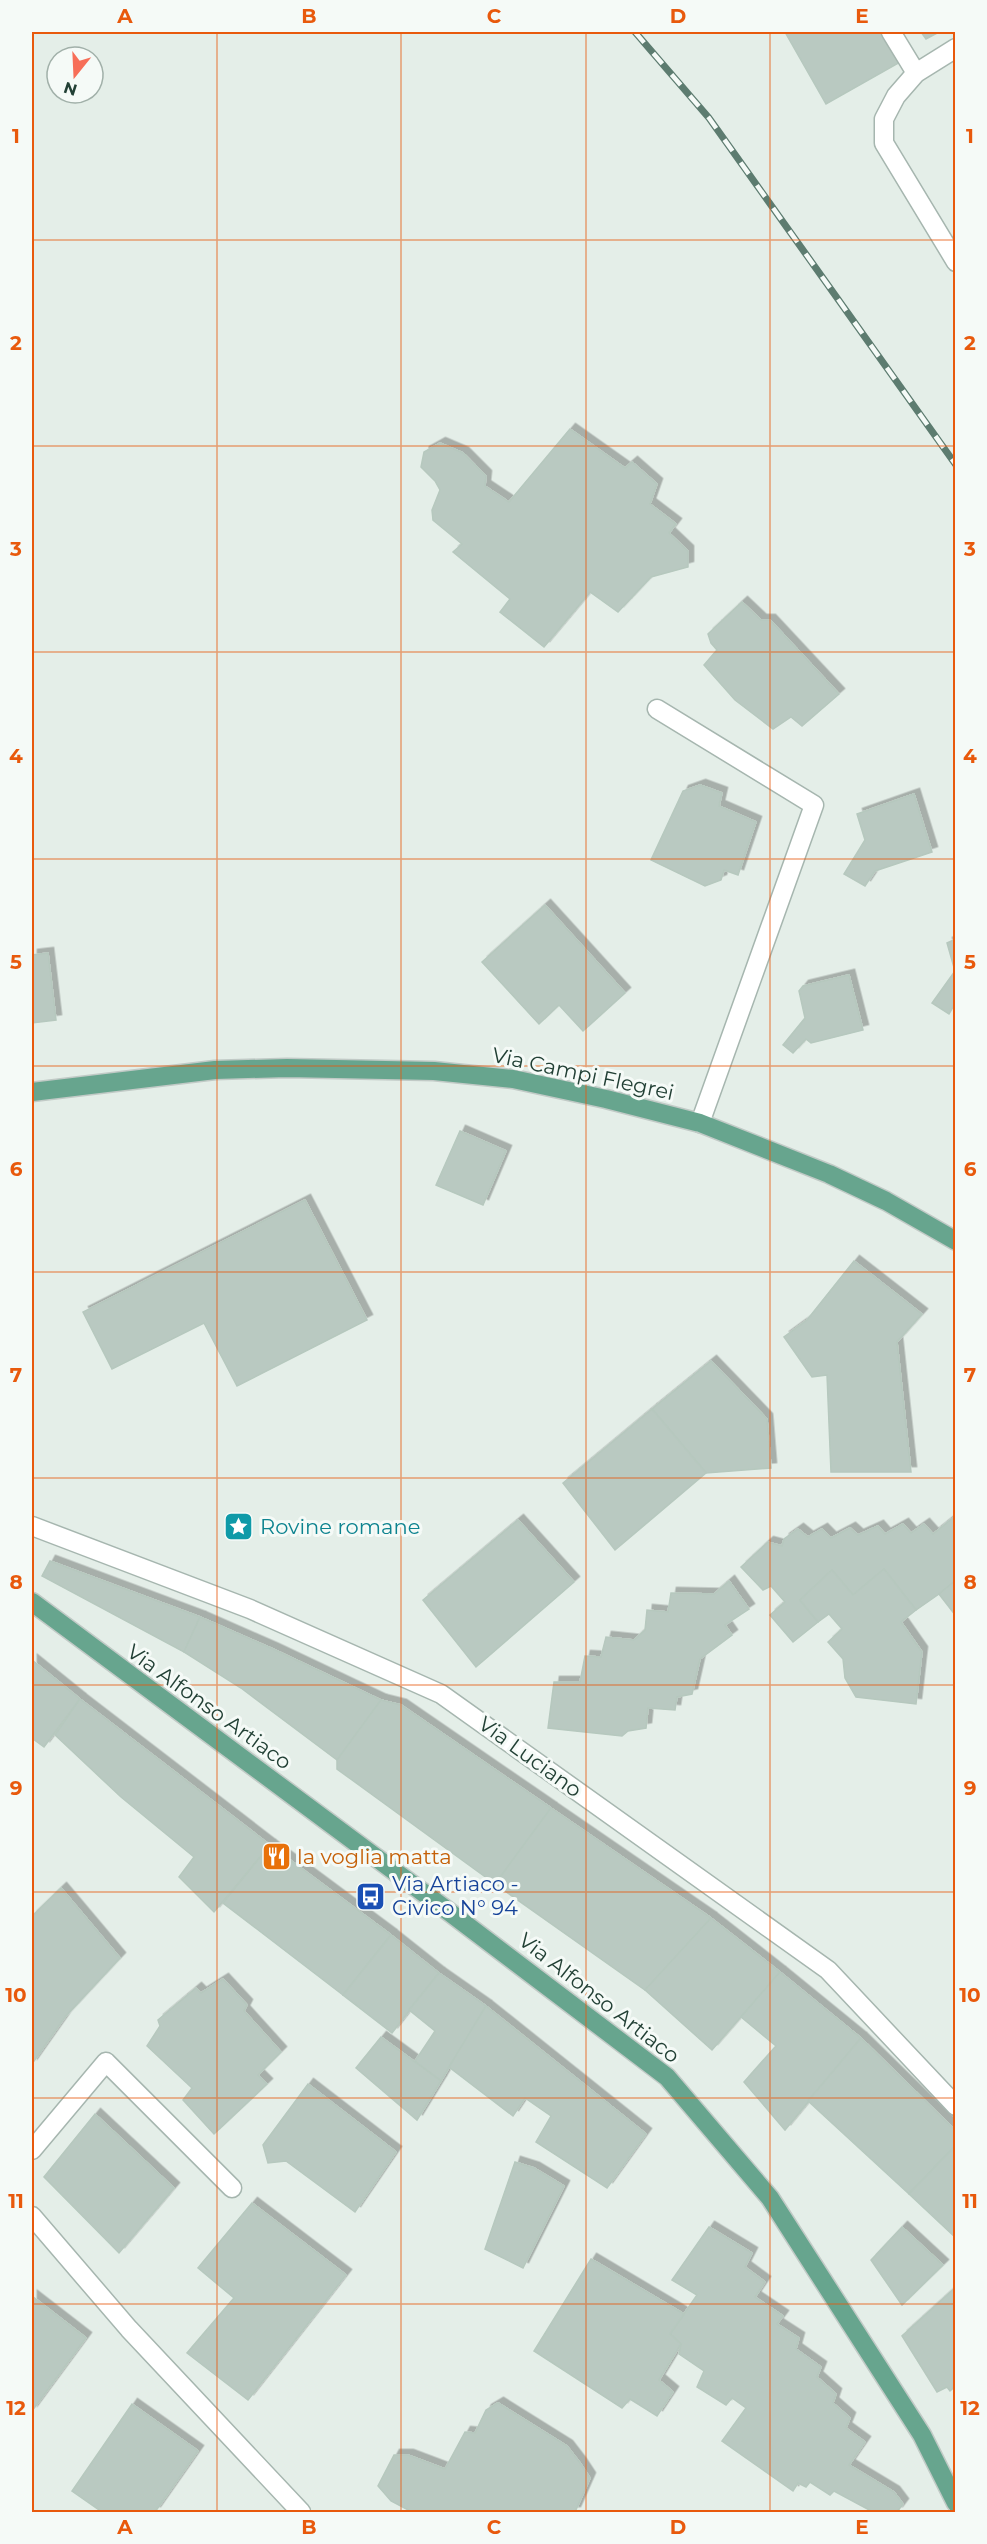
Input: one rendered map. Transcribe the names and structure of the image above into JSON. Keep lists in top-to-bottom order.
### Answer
{
  "streets": {
    "main road": ["Via Campi Flegrei", "Via Alfonso Artiaco"],
    "street": ["Via Luciano"]
  },
  "places": {
    "place": ["Rovine romane"],
    "restaurant": ["la voglia matta"],
    "bus stop": ["Via Artiaco - Civico N° 94"]
  },
  "north": "bottom",
  "grid": {
    "columns": [
      "A",
      "B",
      "C",
      "D",
      "E"
    ],
    "rows": [
      "1",
      "2",
      "3",
      "4",
      "5",
      "6",
      "7",
      "8",
      "9",
      "10",
      "11",
      "12"
    ]
  }
}
